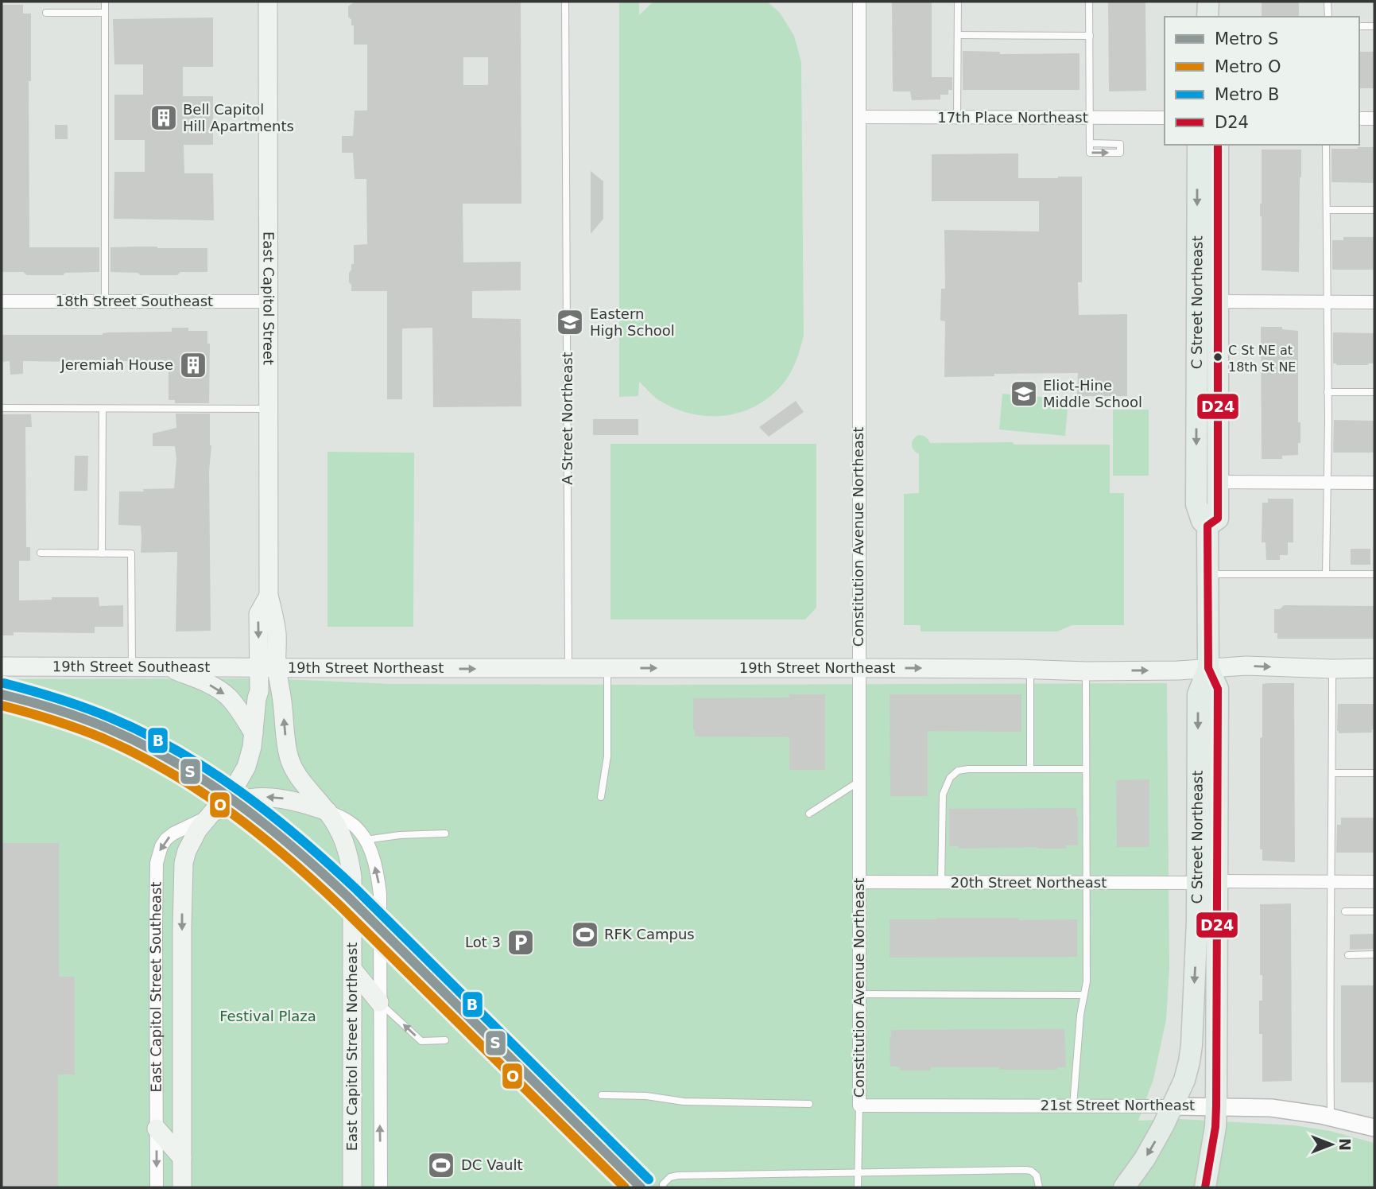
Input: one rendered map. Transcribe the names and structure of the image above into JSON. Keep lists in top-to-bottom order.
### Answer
{
  "streets": {
    "main road": [
      "East Capitol Street",
      "C Street Northeast",
      "19th Street Southeast",
      "19th Street Northeast",
      "East Capitol Street Southeast",
      "East Capitol Street Northeast"
    ],
    "street": [
      "17th Place Northeast",
      "18th Street Southeast",
      "Constitution Avenue Northeast",
      "20th Street Northeast",
      "21st Street Northeast"
    ],
    "lane": ["A Street Northeast"]
  },
  "crossings": [
    ["17th Place Northeast", "Constitution Avenue Northeast"],
    ["East Capitol Street", "18th Street Southeast"],
    ["East Capitol Street", "East Capitol Street Northeast"],
    ["C Street Northeast", "19th Street Northeast"],
    ["C Street Northeast", "20th Street Northeast"],
    ["C Street Northeast", "21st Street Northeast"],
    ["A Street Northeast", "19th Street Northeast"],
    ["Constitution Avenue Northeast", "19th Street Northeast"],
    ["Constitution Avenue Northeast", "20th Street Northeast"],
    ["Constitution Avenue Northeast", "21st Street Northeast"],
    ["19th Street Southeast", "19th Street Northeast"],
    ["19th Street Southeast", "East Capitol Street Southeast"],
    ["19th Street Southeast", "East Capitol Street Northeast"],
    ["19th Street Northeast", "East Capitol Street Southeast"],
    ["19th Street Northeast", "East Capitol Street Northeast"],
    ["East Capitol Street Southeast", "East Capitol Street Northeast"]
  ],
  "one_way": ["19th Street Northeast", "East Capitol Street Southeast"],
  "parks": ["Festival Plaza"],
  "places": {
    "building": ["Bell Capitol Hill Apartments", "Jeremiah House"],
    "school or university": ["Eastern High School", "Eliot-Hine Middle School"],
    "other": ["C St NE at 18th St NE"],
    "sports": ["RFK Campus", "DC Vault"],
    "parking": ["Lot 3"]
  },
  "lines": [
    "transit line D24",
    "metro line B",
    "metro line S",
    "metro line O"
  ],
  "legend": [
    "Metro S",
    "Metro O",
    "Metro B",
    "D24"
  ],
  "north": "right"
}
